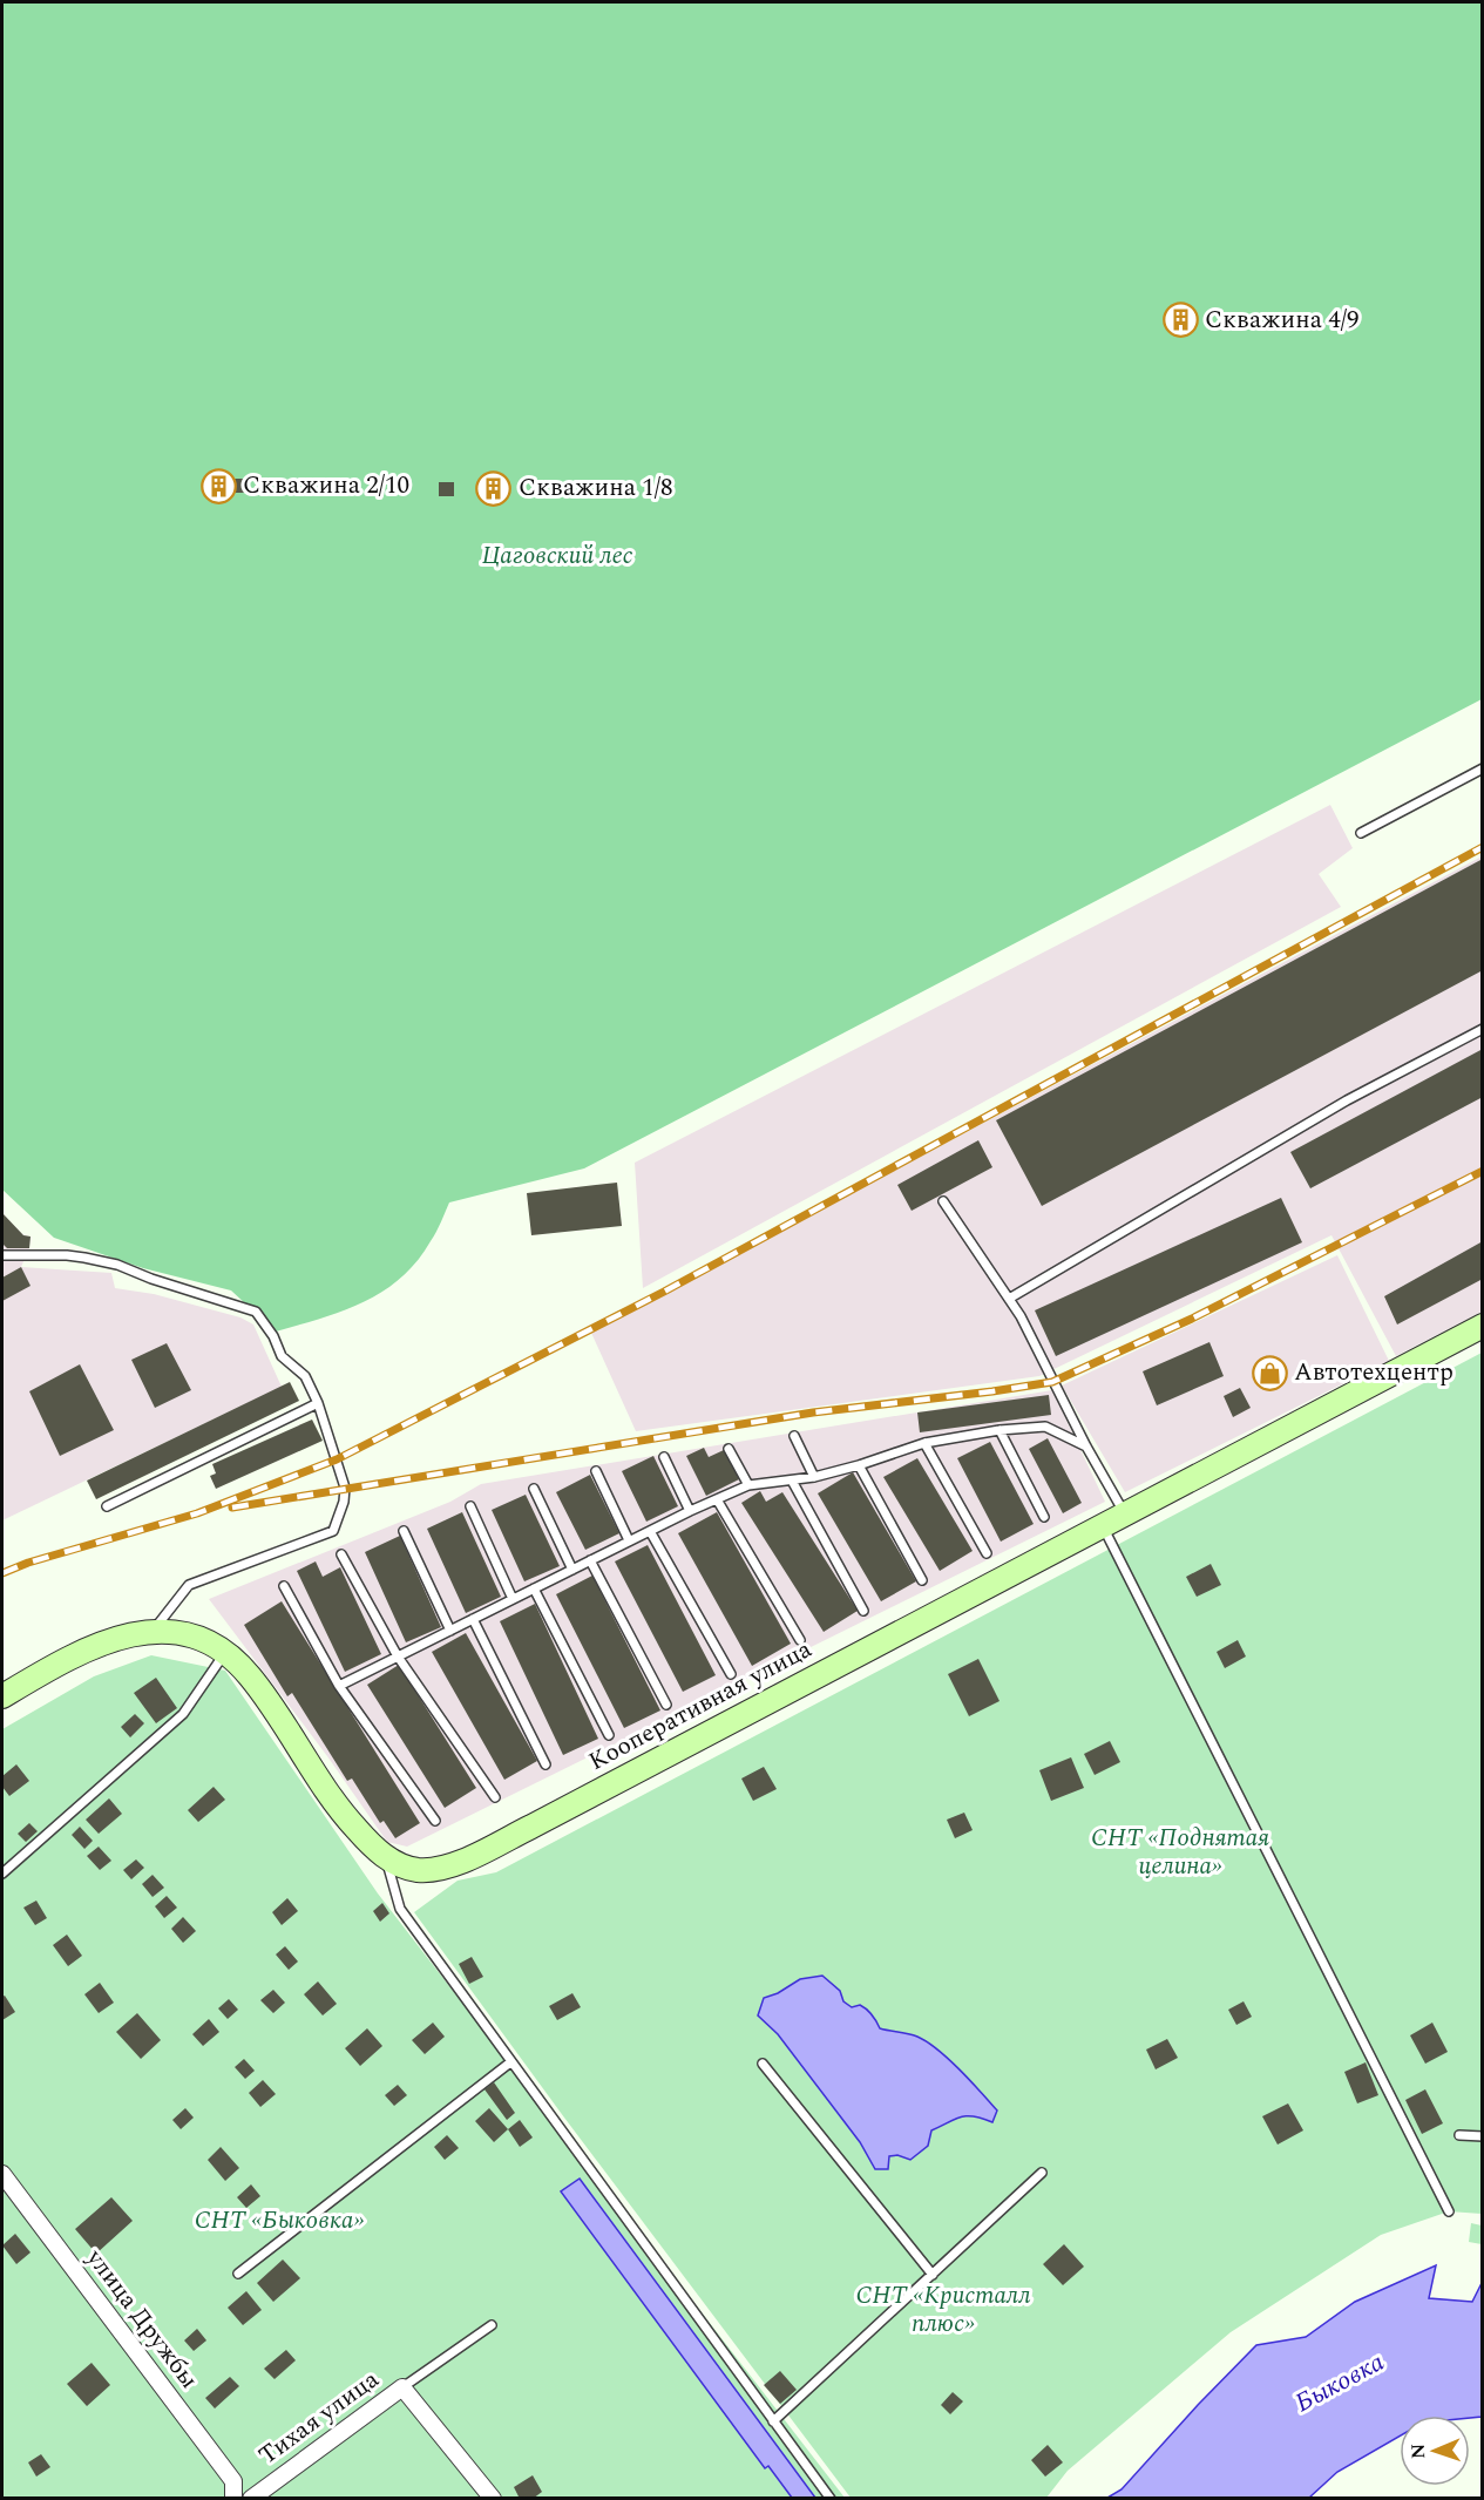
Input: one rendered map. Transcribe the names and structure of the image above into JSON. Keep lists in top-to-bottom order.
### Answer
{
  "streets": {
    "main road": ["Кооперативная улица"],
    "street": ["улица Дружбы", "Тихая улица"]
  },
  "water": ["Быковка"],
  "parks": [
    "Цаговский лес",
    "СНТ «Поднятая целина»",
    "СНТ «Быковка»",
    "СНТ «Кристалл плюс»"
  ],
  "places": {
    "building": ["Скважина 4/9", "Скважина 2/10", "Скважина 1/8"],
    "shop": ["Автотехцентр"]
  },
  "north": "left"
}
